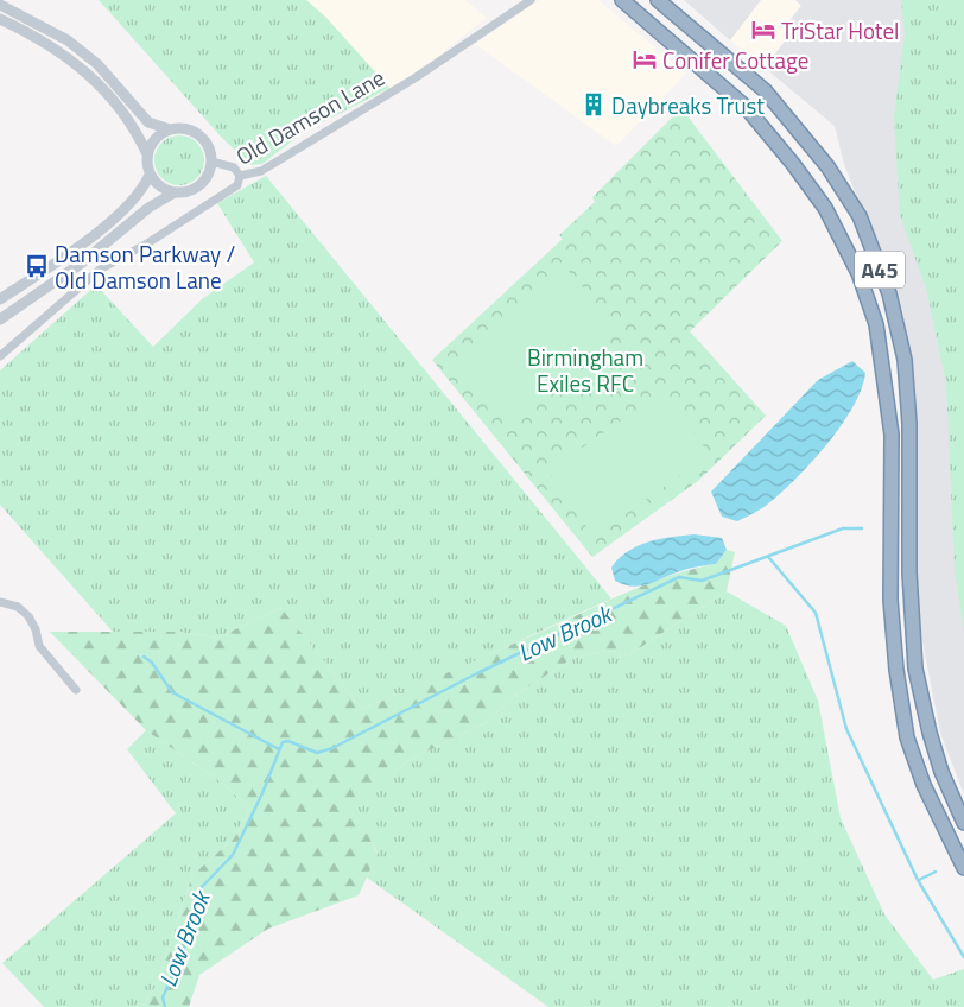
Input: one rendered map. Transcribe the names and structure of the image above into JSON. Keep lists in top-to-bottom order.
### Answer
{
  "streets": {
    "highway": ["A45"],
    "street": ["Old Damson Lane"]
  },
  "water": ["Low Brook"],
  "parks": ["Birmingham Exiles RFC"],
  "places": {
    "hotel": ["TriStar Hotel", "Conifer Cottage"],
    "building": ["Daybreaks Trust"],
    "bus stop": ["Damson Parkway / Old Damson Lane"]
  }
}
